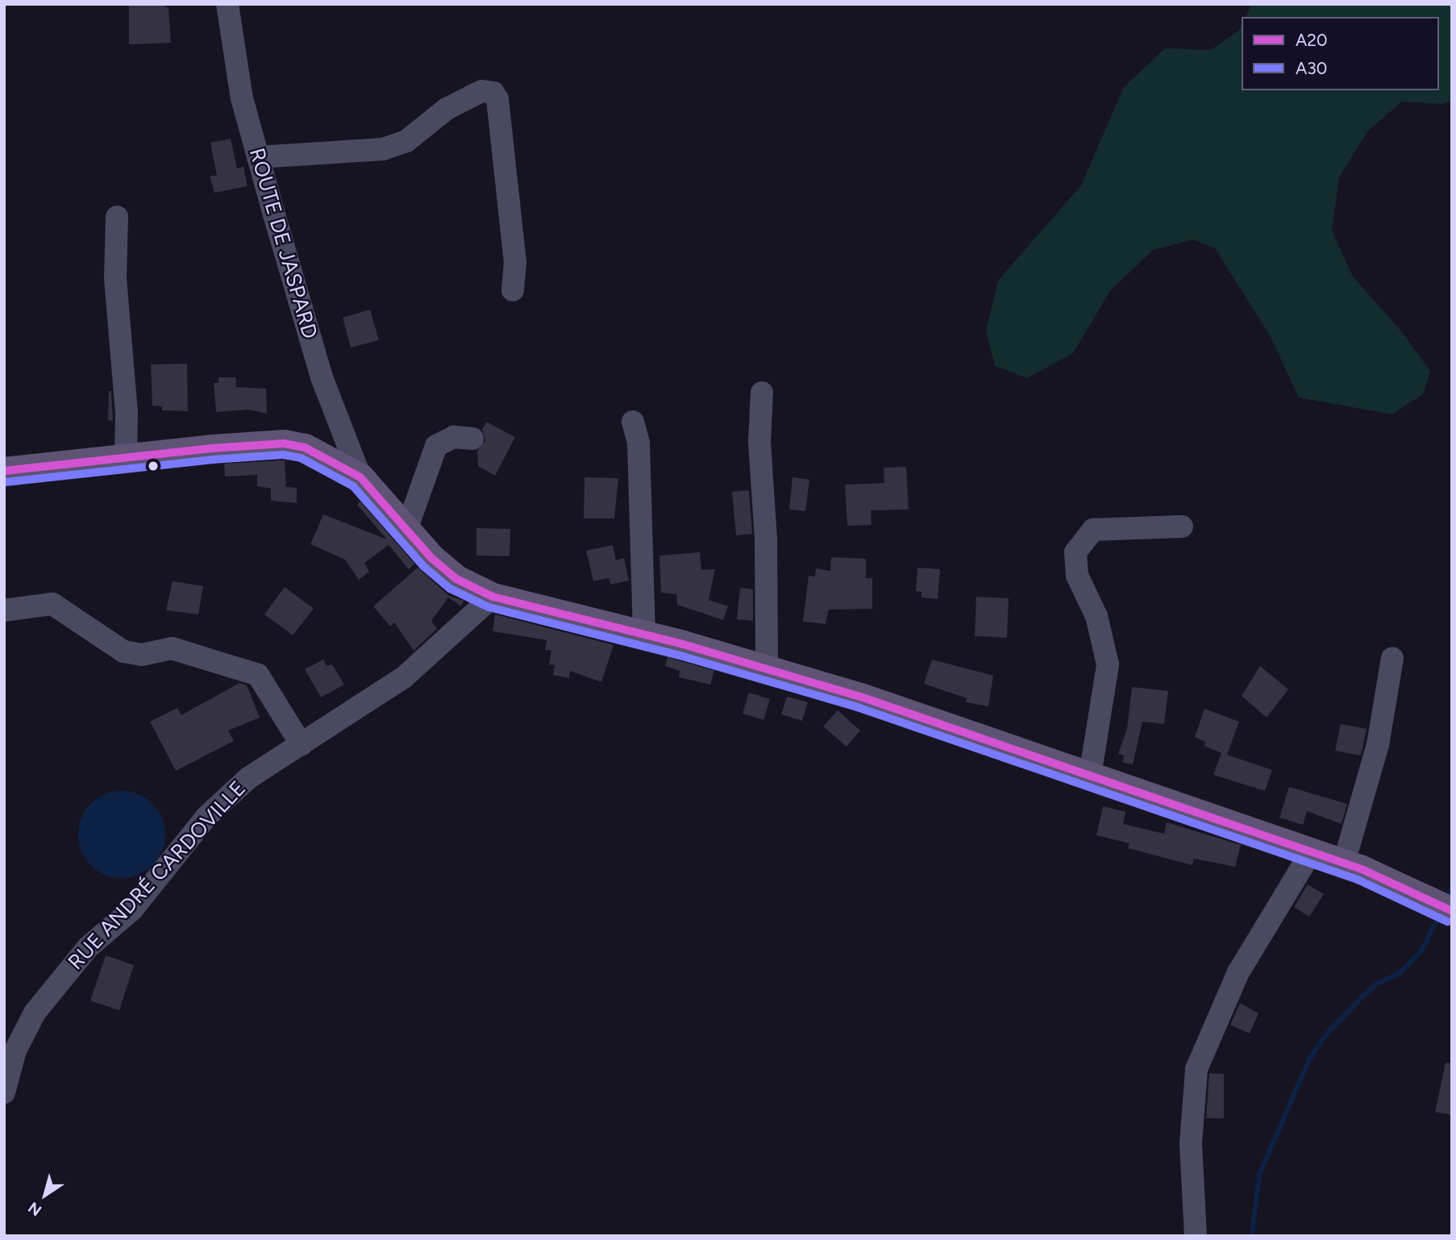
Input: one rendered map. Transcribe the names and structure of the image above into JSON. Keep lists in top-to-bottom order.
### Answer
{
  "streets": {
    "street": ["ROUTE DE JASPARD", "RUE ANDRÉ CARDOVILLE"]
  },
  "lines": ["transit line A20", "transit line A30"],
  "legend": ["A20", "A30"],
  "north": "bottom left"
}
